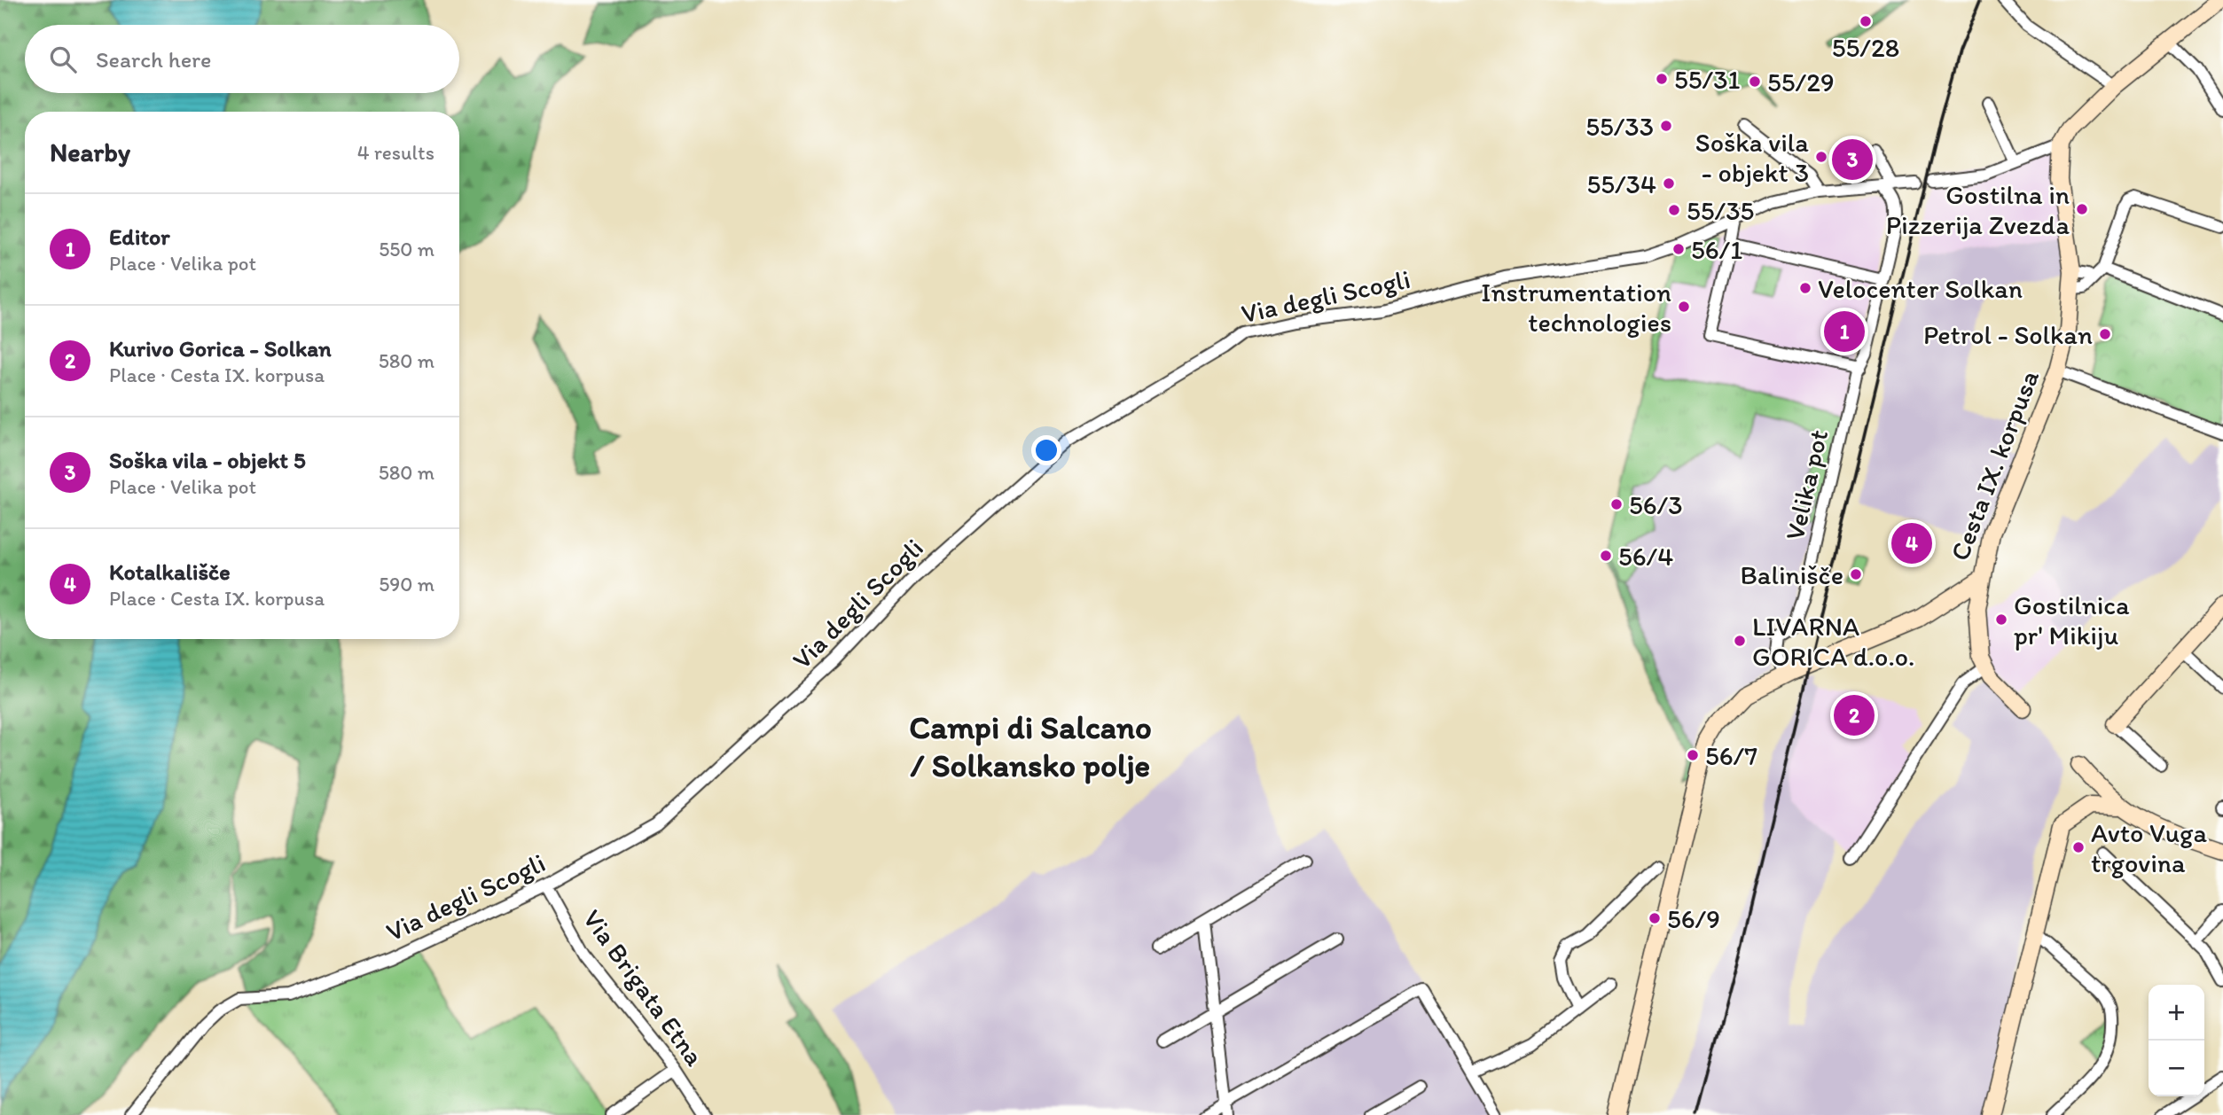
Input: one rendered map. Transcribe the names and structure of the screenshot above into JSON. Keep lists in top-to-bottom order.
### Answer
{
  "streets": {
    "main road": ["Cesta IX. korpusa"],
    "street": ["Via degli Scogli", "Velika pot", "Via Brigata Etna"]
  },
  "crossings": [
    ["Via degli Scogli", "Via Brigata Etna"],
    ["Cesta IX. korpusa", "Velika pot"]
  ],
  "districts": ["Campi di Salcano / Solkansko polje"],
  "places": [
    "55/28",
    "55/31",
    "55/29",
    "55/33",
    "Soška vila - objekt 3",
    "55/34",
    "Gostilna in Pizzerija Zvezda",
    "55/35",
    "56/1",
    "Velocenter Solkan",
    "Instrumentation technologies",
    "Petrol - Solkan",
    "56/3",
    "56/4",
    "Balinišče",
    "Gostilnica pr' Mikiju",
    "LIVARNA GORICA d.o.o.",
    "56/7",
    "Avto Vuga trgovina",
    "56/9"
  ],
  "page": {
    "search": "Search here",
    "heading": ["Nearby", "4 results"],
    "pins": [
      "3",
      "1",
      "4",
      "2"
    ],
    "list": [
      {
        "mark": "1",
        "name": "Editor",
        "note": "Place · Velika pot",
        "value": "550 m"
      },
      {
        "mark": "2",
        "name": "Kurivo Gorica - Solkan",
        "note": "Place · Cesta IX. korpusa",
        "value": "580 m"
      },
      {
        "mark": "3",
        "name": "Soška vila - objekt 5",
        "note": "Place · Velika pot",
        "value": "580 m"
      },
      {
        "mark": "4",
        "name": "Kotalkališče",
        "note": "Place · Cesta IX. korpusa",
        "value": "590 m"
      }
    ],
    "map_buttons": ["+", "−"]
  }
}
